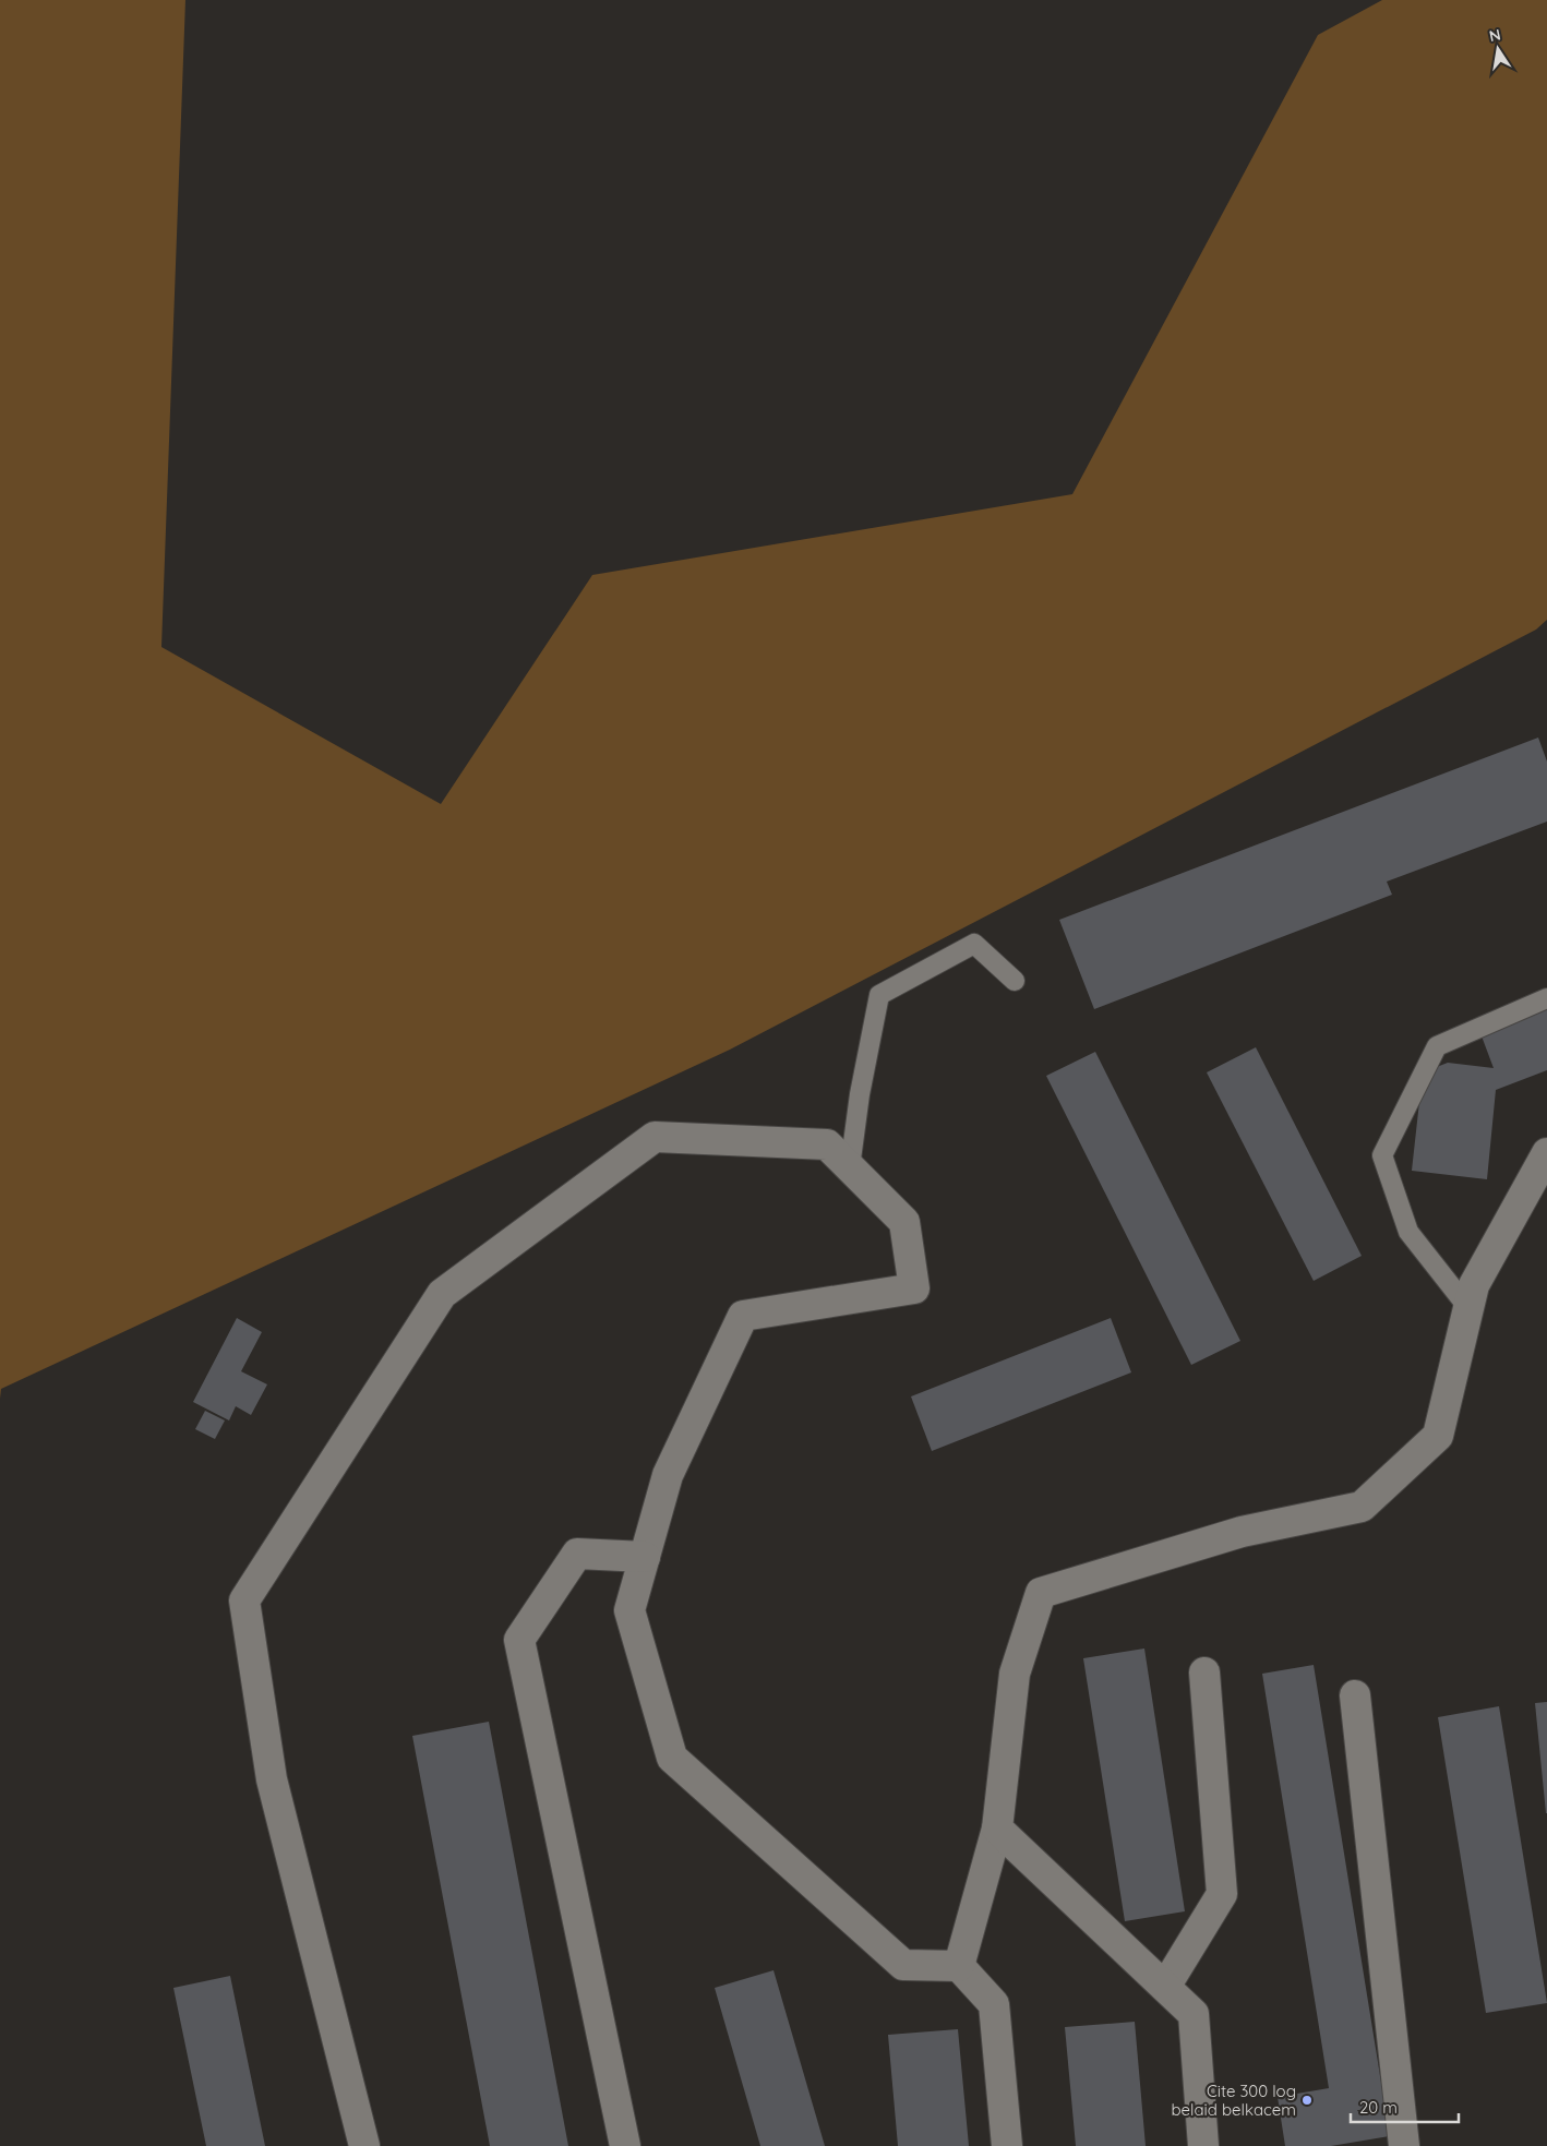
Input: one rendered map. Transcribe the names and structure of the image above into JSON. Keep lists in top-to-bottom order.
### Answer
{
  "places": ["Cite 300 log belaid belkacem"],
  "scale_bar": "20 m",
  "north": "top"
}
